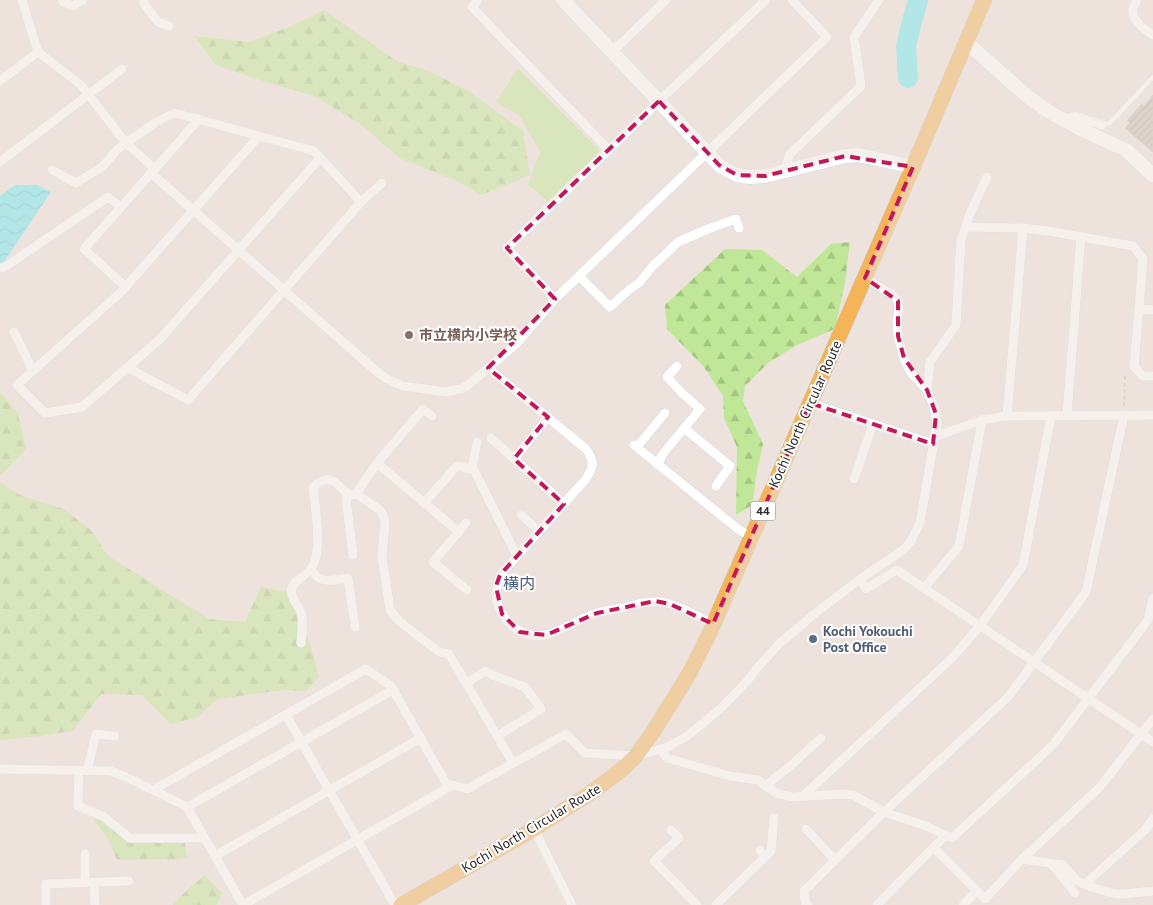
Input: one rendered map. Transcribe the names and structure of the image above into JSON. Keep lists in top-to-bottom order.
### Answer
{
  "streets": {
    "main road": ["Kochi North Circular Route", "44"]
  },
  "districts": ["横内"],
  "places": ["市立横内小学校", "Kochi Yokouchi Post Office"]
}
